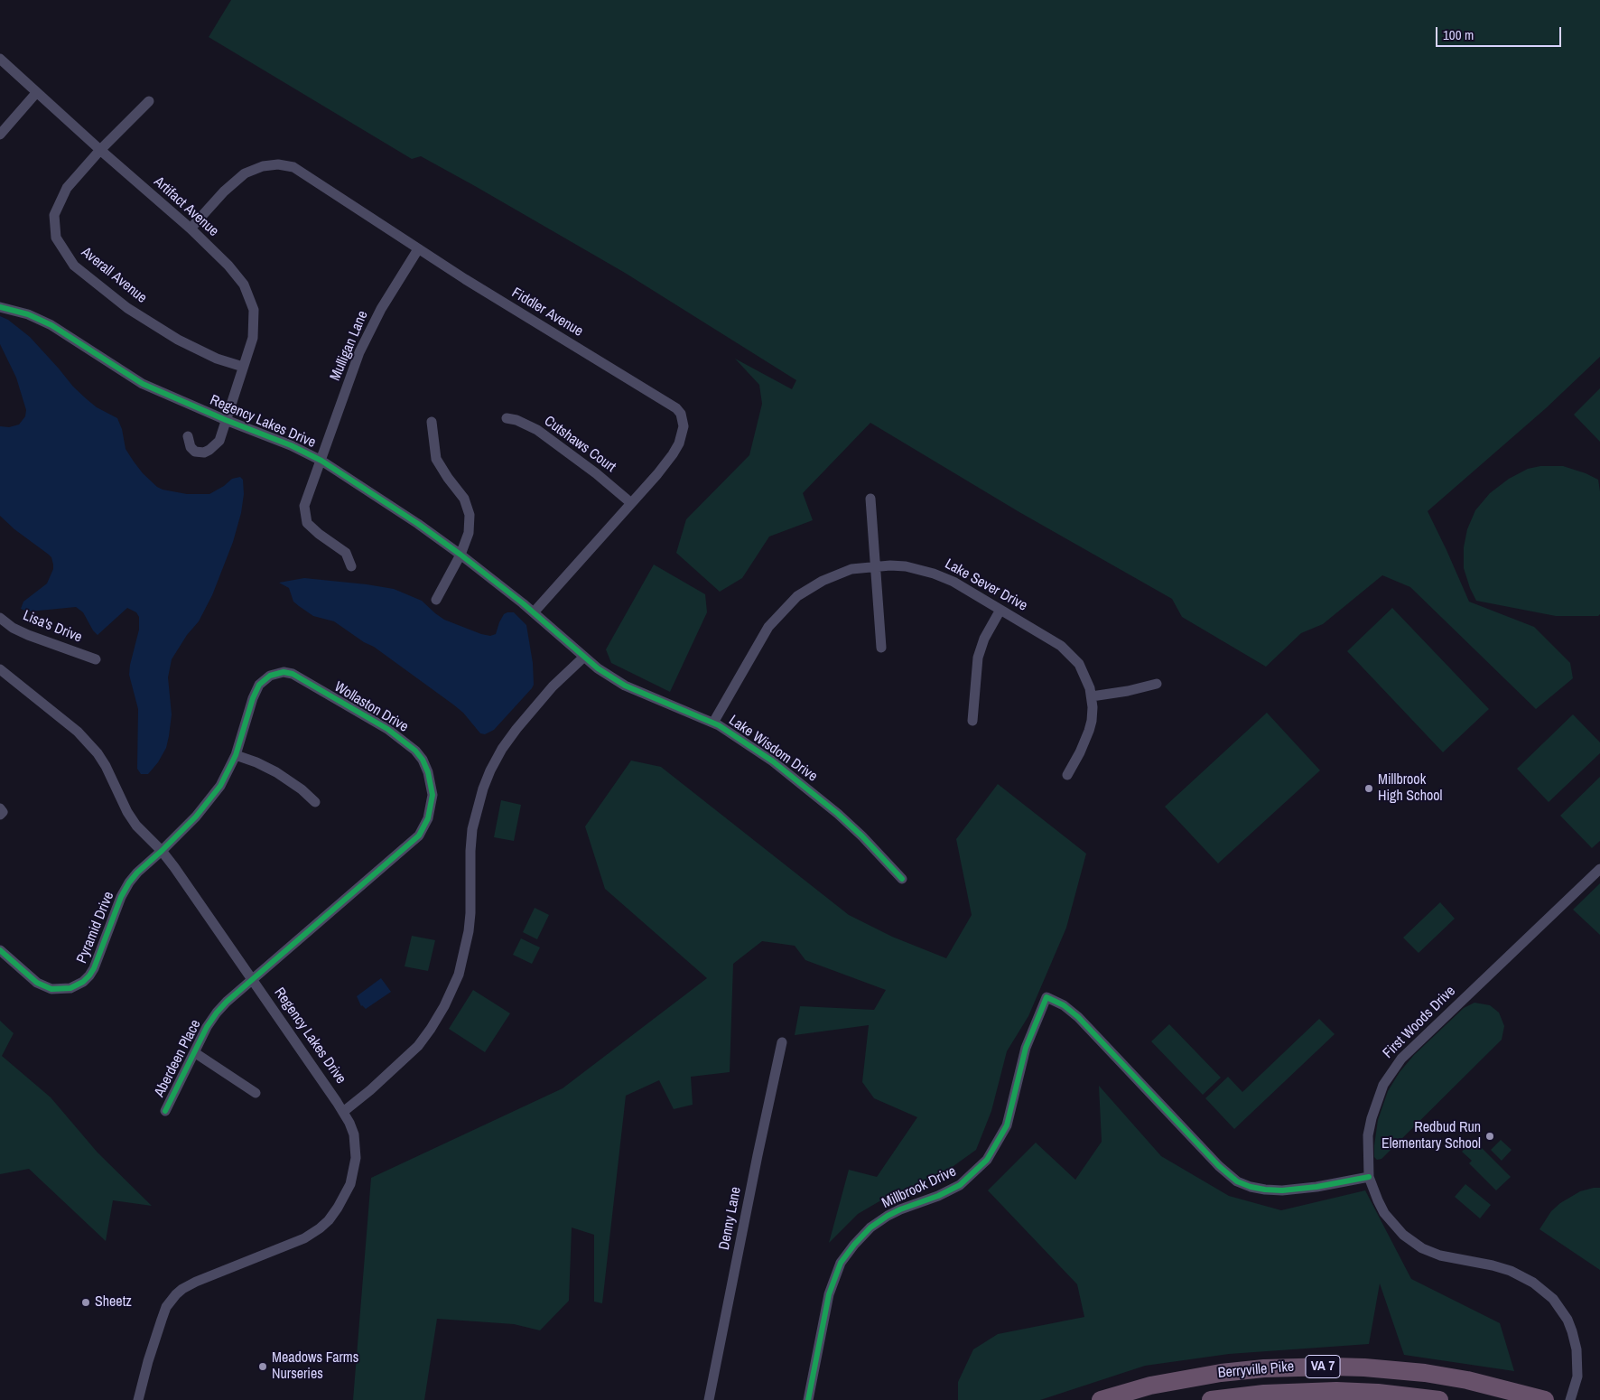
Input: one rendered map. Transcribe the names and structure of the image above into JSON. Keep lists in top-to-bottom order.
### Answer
{
  "streets": {
    "highway": ["VA 7", "Berryville Pike"],
    "street": [
      "Artifact Avenue",
      "Averall Avenue",
      "Fiddler Avenue",
      "Mulligan Lane",
      "Regency Lakes Drive",
      "Cutshaws Court",
      "Lake Sever Drive",
      "Lisa's Drive",
      "Wollaston Drive",
      "Lake Wisdom Drive",
      "Pyramid Drive",
      "First Woods Drive",
      "Aberdeen Place",
      "Millbrook Drive",
      "Denny Lane"
    ]
  },
  "crossings": [
    ["Artifact Avenue", "Averall Avenue"],
    ["Artifact Avenue", "Fiddler Avenue"],
    ["Artifact Avenue", "Regency Lakes Drive"],
    ["Fiddler Avenue", "Mulligan Lane"],
    ["Fiddler Avenue", "Regency Lakes Drive"],
    ["Fiddler Avenue", "Cutshaws Court"],
    ["Mulligan Lane", "Regency Lakes Drive"],
    ["Regency Lakes Drive", "Wollaston Drive"],
    ["Regency Lakes Drive", "Lake Wisdom Drive"],
    ["Regency Lakes Drive", "Pyramid Drive"],
    ["Regency Lakes Drive", "Aberdeen Place"],
    ["Lake Sever Drive", "Lake Wisdom Drive"],
    ["Wollaston Drive", "Pyramid Drive"],
    ["Wollaston Drive", "Aberdeen Place"],
    ["First Woods Drive", "Millbrook Drive"]
  ],
  "places": [
    "Millbrook High School",
    "Redbud Run Elementary School",
    "Sheetz",
    "Meadows Farms Nurseries"
  ],
  "scale_bar": "100 m"
}
